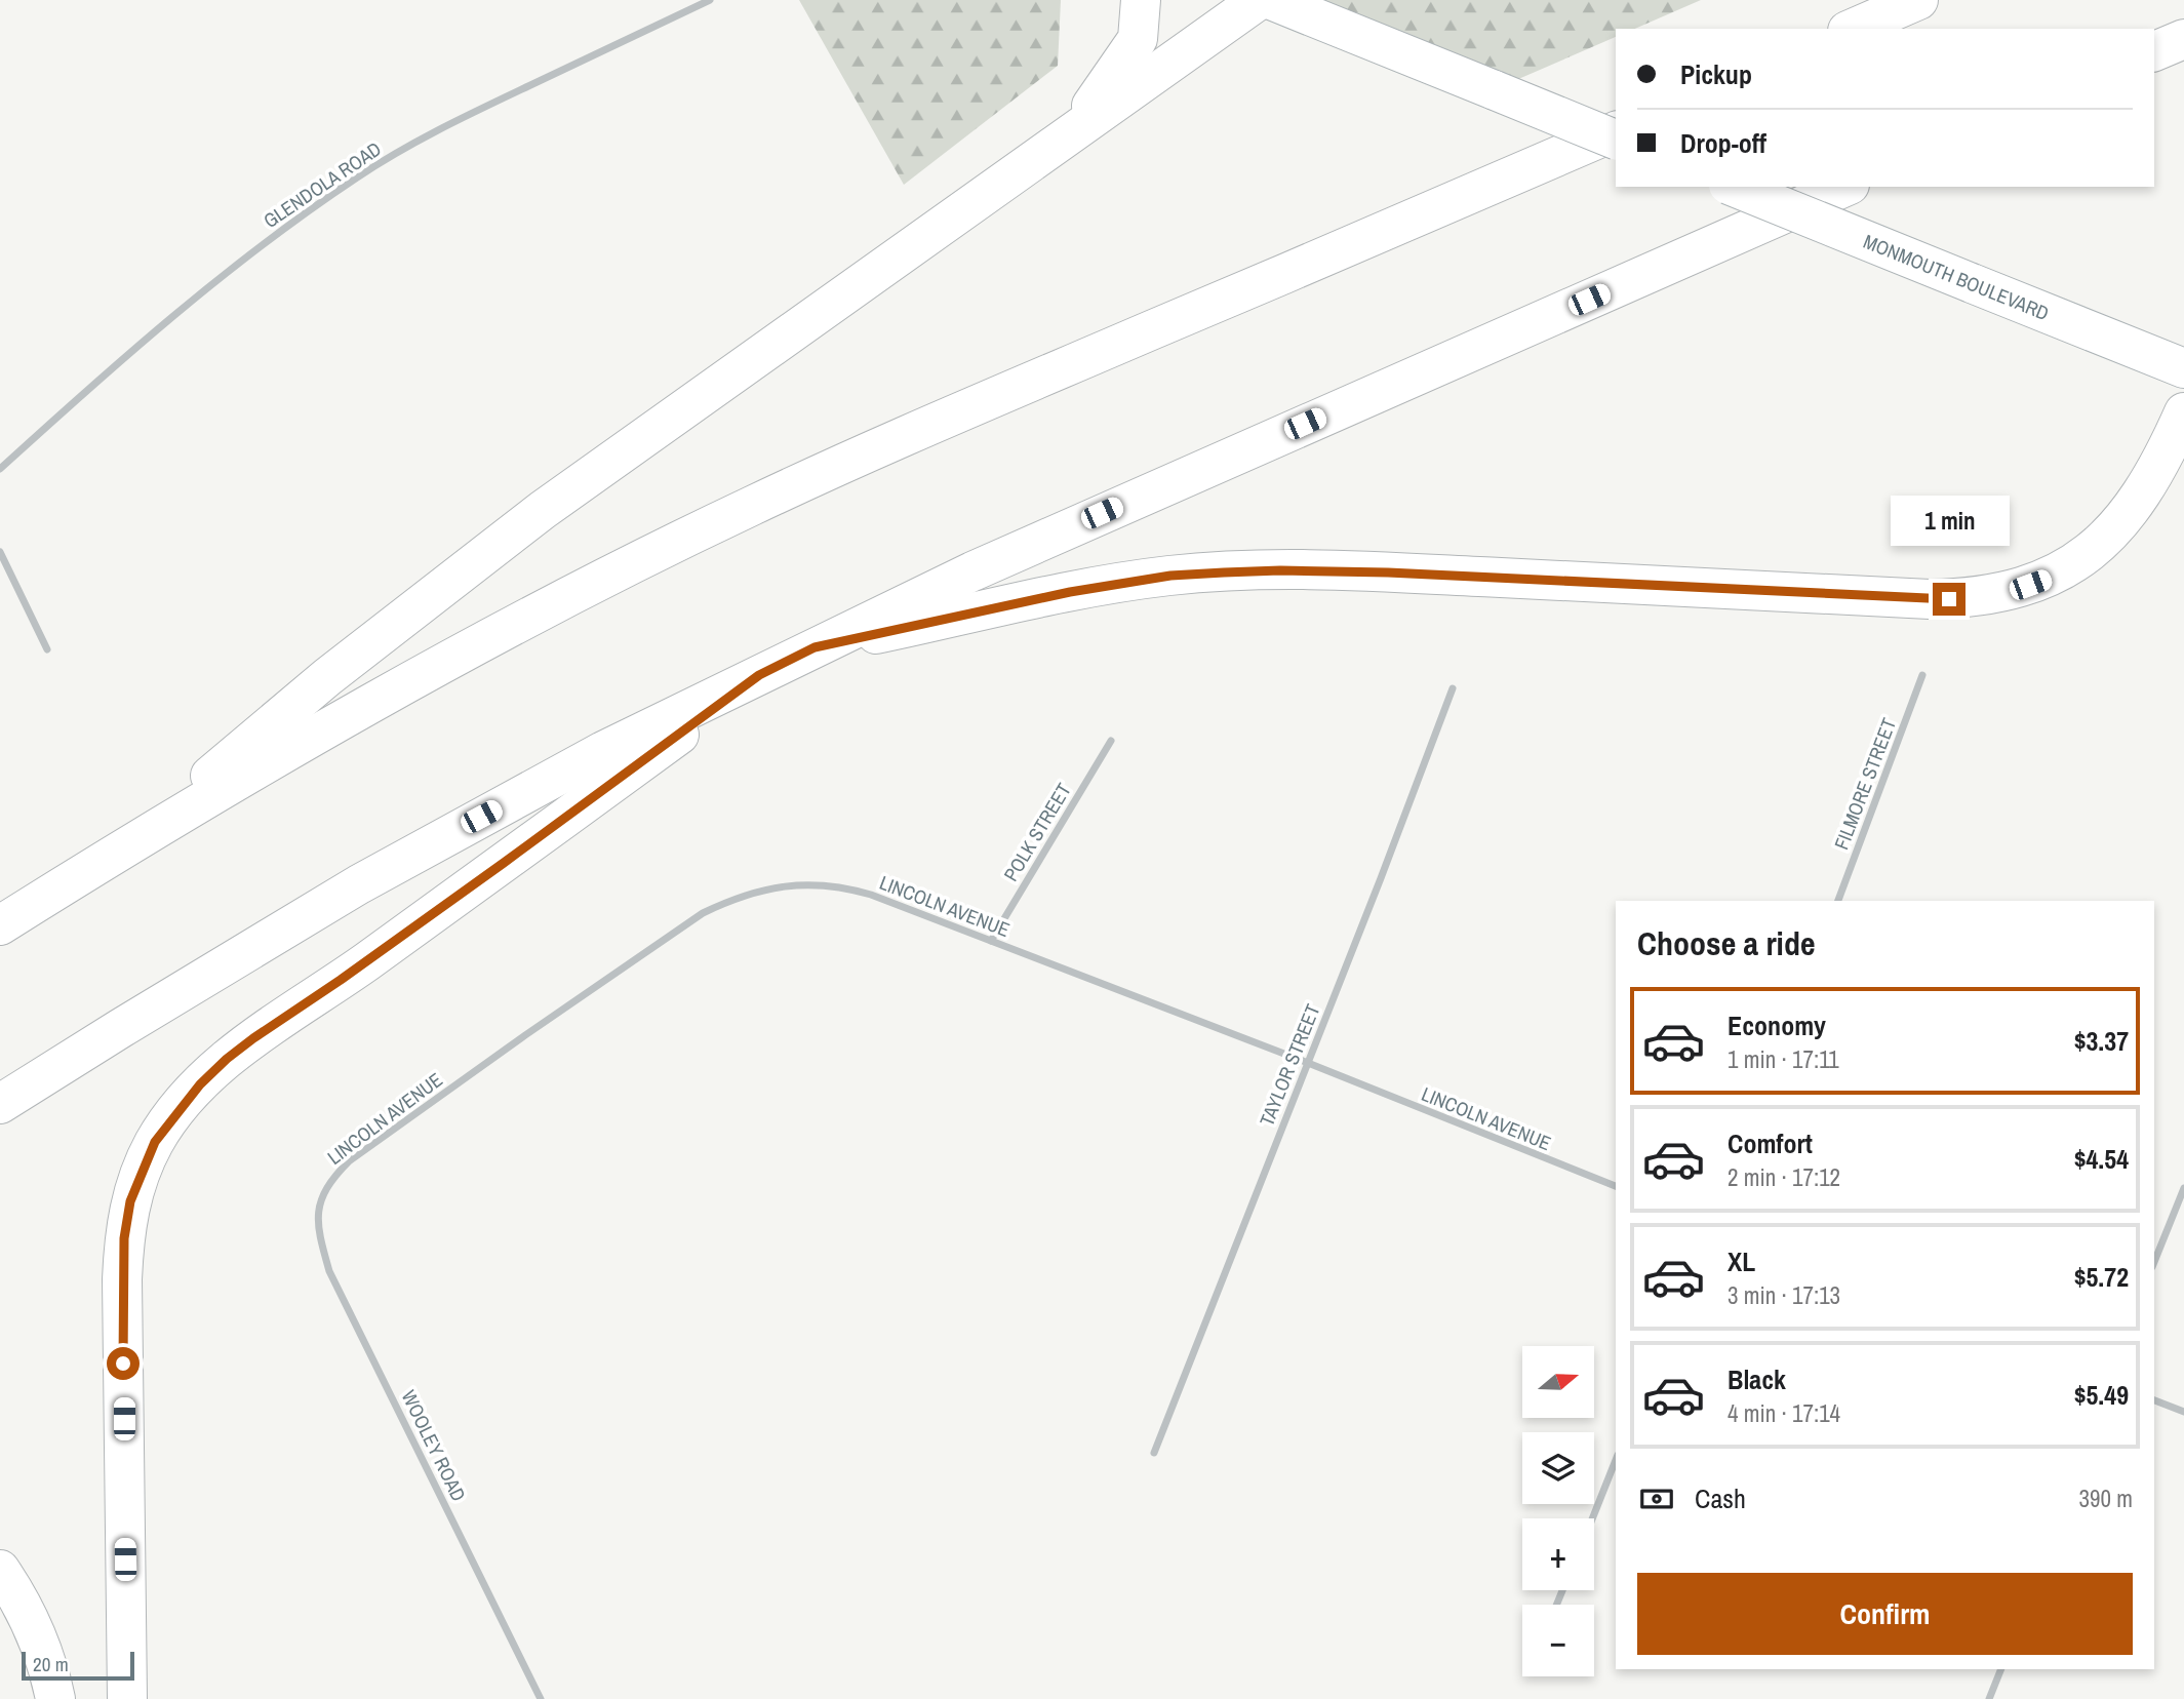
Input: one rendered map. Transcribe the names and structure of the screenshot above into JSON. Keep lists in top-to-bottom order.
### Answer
{
  "streets": {
    "main road": ["MONMOUTH BOULEVARD"],
    "street": [
      "GLENDOLA ROAD",
      "FILMORE STREET",
      "POLK STREET",
      "LINCOLN AVENUE",
      "TAYLOR STREET",
      "WOOLEY ROAD"
    ]
  },
  "crossings": [
    ["POLK STREET", "LINCOLN AVENUE"],
    ["LINCOLN AVENUE", "TAYLOR STREET"],
    ["LINCOLN AVENUE", "WOOLEY ROAD"]
  ],
  "scale_bar": "20 m",
  "north": "right",
  "page": {
    "banner": ["Pickup", "Drop-off"],
    "bubble": "1 min",
    "heading": "Choose a ride",
    "list": [
      {
        "name": "Economy",
        "note": "1 min · 17:11",
        "value": "$3.37"
      },
      {
        "name": "Comfort",
        "note": "2 min · 17:12",
        "value": "$4.54"
      },
      {
        "name": "XL",
        "note": "3 min · 17:13",
        "value": "$5.72"
      },
      {
        "name": "Black",
        "note": "4 min · 17:14",
        "value": "$5.49"
      }
    ],
    "map_buttons": ["+", "−"],
    "pay": ["Cash", "390 m"],
    "buttons": "Confirm",
    "scale": "20 m"
  }
}
